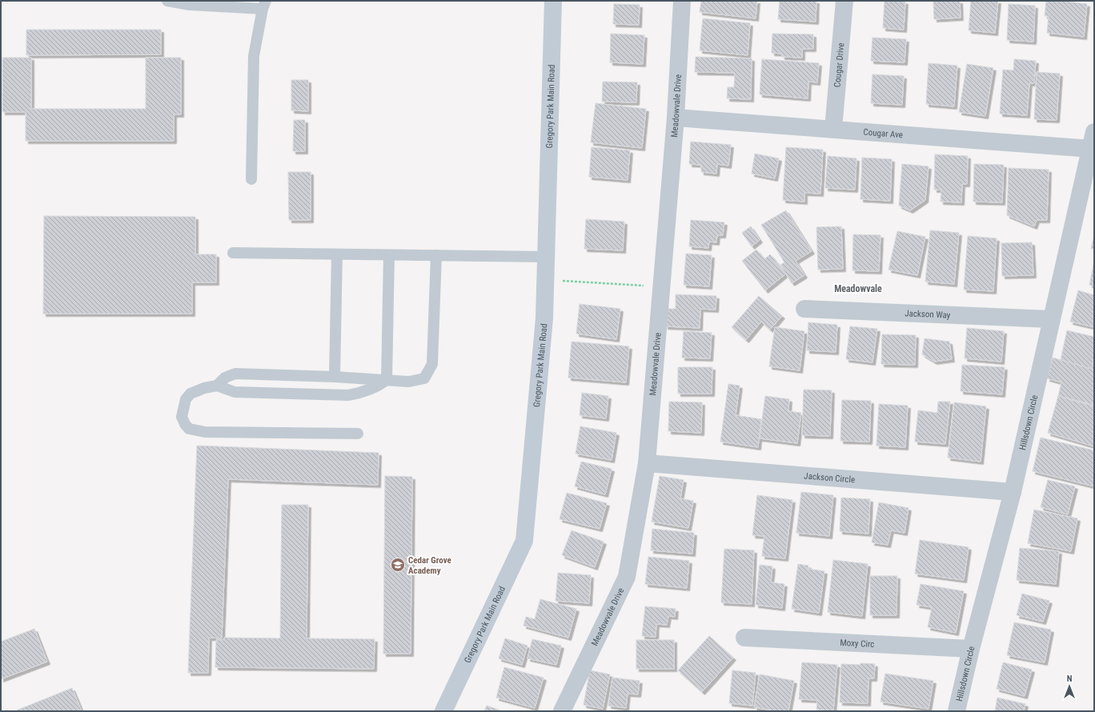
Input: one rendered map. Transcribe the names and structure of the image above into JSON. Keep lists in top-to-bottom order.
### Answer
{
  "streets": {
    "street": [
      "Cougar Drive",
      "Meadowvale Drive",
      "Gregory Park Main Road",
      "Cougar Ave",
      "Jackson Way",
      "Hillsdown Circle",
      "Jackson Circle",
      "Moxy Circ"
    ]
  },
  "crossings": [
    ["Cougar Drive", "Cougar Ave"],
    ["Meadowvale Drive", "Cougar Ave"],
    ["Meadowvale Drive", "Jackson Circle"],
    ["Cougar Ave", "Hillsdown Circle"],
    ["Jackson Way", "Hillsdown Circle"],
    ["Hillsdown Circle", "Jackson Circle"],
    ["Hillsdown Circle", "Moxy Circ"]
  ],
  "districts": ["Meadowvale"],
  "places": {
    "school or university": ["Cedar Grove Academy"]
  },
  "north": "top"
}
